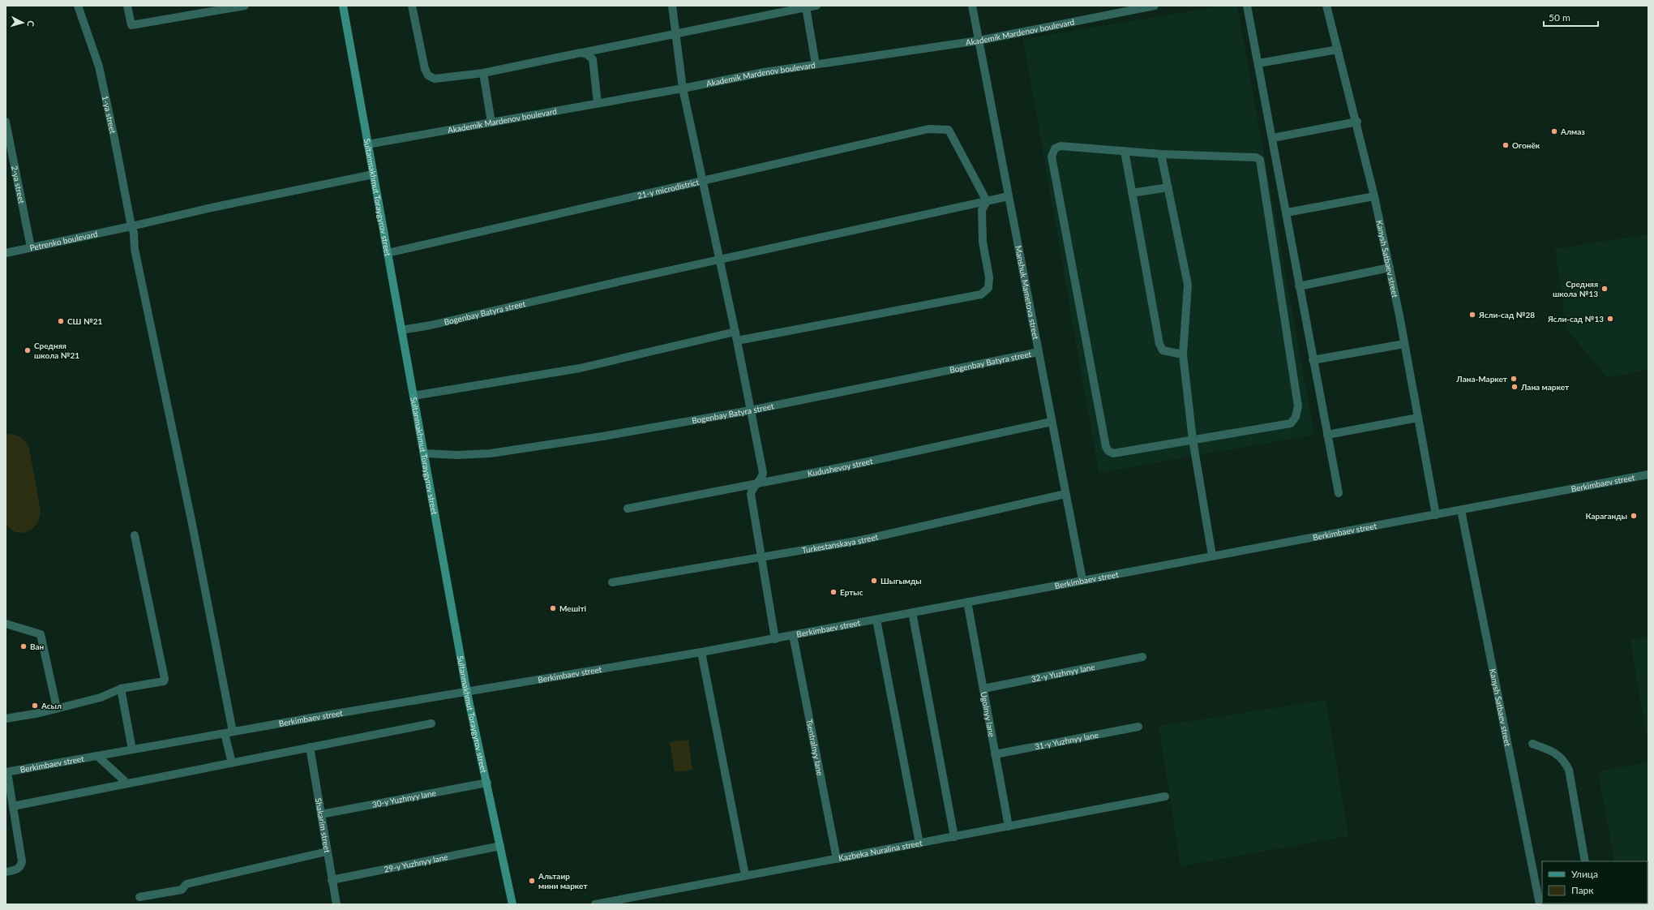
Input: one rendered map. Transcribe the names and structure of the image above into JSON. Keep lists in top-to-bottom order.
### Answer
{
  "streets": {
    "main road": ["Sultanmakhmut Toraygyrov street"],
    "street": [
      "Akademik Mardenov boulevard",
      "1-ya street",
      "2-ya street",
      "21-y microdistrict",
      "Petrenko boulevard",
      "Kanysh Satbaev street",
      "Manshuk Mametova street",
      "Bogenbay Batyra street",
      "Kudushevoy street",
      "Berkimbaev street",
      "Turkestanskaya street",
      "32-y Yuzhnyy lane",
      "Ugolnyy lane",
      "31-y Yuzhnyy lane",
      "Tsentralnyy lane",
      "30-y Yuzhnyy lane",
      "Shakarim street",
      "Kazbeka Nuralina street",
      "29-y Yuzhnyy lane"
    ]
  },
  "crossings": [
    ["Akademik Mardenov boulevard", "Sultanmakhmut Toraygyrov street"],
    ["Akademik Mardenov boulevard", "Manshuk Mametova street"],
    ["1-ya street", "Petrenko boulevard"],
    ["1-ya street", "Berkimbaev street"],
    ["2-ya street", "Petrenko boulevard"],
    ["21-y microdistrict", "Sultanmakhmut Toraygyrov street"],
    ["21-y microdistrict", "Bogenbay Batyra street"],
    ["Sultanmakhmut Toraygyrov street", "Petrenko boulevard"],
    ["Sultanmakhmut Toraygyrov street", "Bogenbay Batyra street"],
    ["Sultanmakhmut Toraygyrov street", "Berkimbaev street"],
    ["Sultanmakhmut Toraygyrov street", "30-y Yuzhnyy lane"],
    ["Sultanmakhmut Toraygyrov street", "29-y Yuzhnyy lane"],
    ["Kanysh Satbaev street", "Berkimbaev street"],
    ["Manshuk Mametova street", "Bogenbay Batyra street"],
    ["Manshuk Mametova street", "Kudushevoy street"],
    ["Manshuk Mametova street", "Berkimbaev street"],
    ["Manshuk Mametova street", "Turkestanskaya street"],
    ["Berkimbaev street", "Ugolnyy lane"],
    ["Berkimbaev street", "Tsentralnyy lane"],
    ["32-y Yuzhnyy lane", "Ugolnyy lane"],
    ["Ugolnyy lane", "31-y Yuzhnyy lane"],
    ["Ugolnyy lane", "Kazbeka Nuralina street"],
    ["Tsentralnyy lane", "Kazbeka Nuralina street"],
    ["30-y Yuzhnyy lane", "Shakarim street"],
    ["Shakarim street", "29-y Yuzhnyy lane"]
  ],
  "places": [
    "Алмаз",
    "Огонёк",
    "Средняя школа №13",
    "Ясли-сад №28",
    "Ясли-сад №13",
    "СШ №21",
    "Средняя школа №21",
    "Лана-Маркет",
    "Лана маркет",
    "Караганды",
    "Шыгымды",
    "Ертыс",
    "Мешіті",
    "Ван",
    "Асыл",
    "Альтаир мини маркет"
  ],
  "legend": ["Улица", "Парк"],
  "scale_bar": "50 m",
  "north": "right"
}
